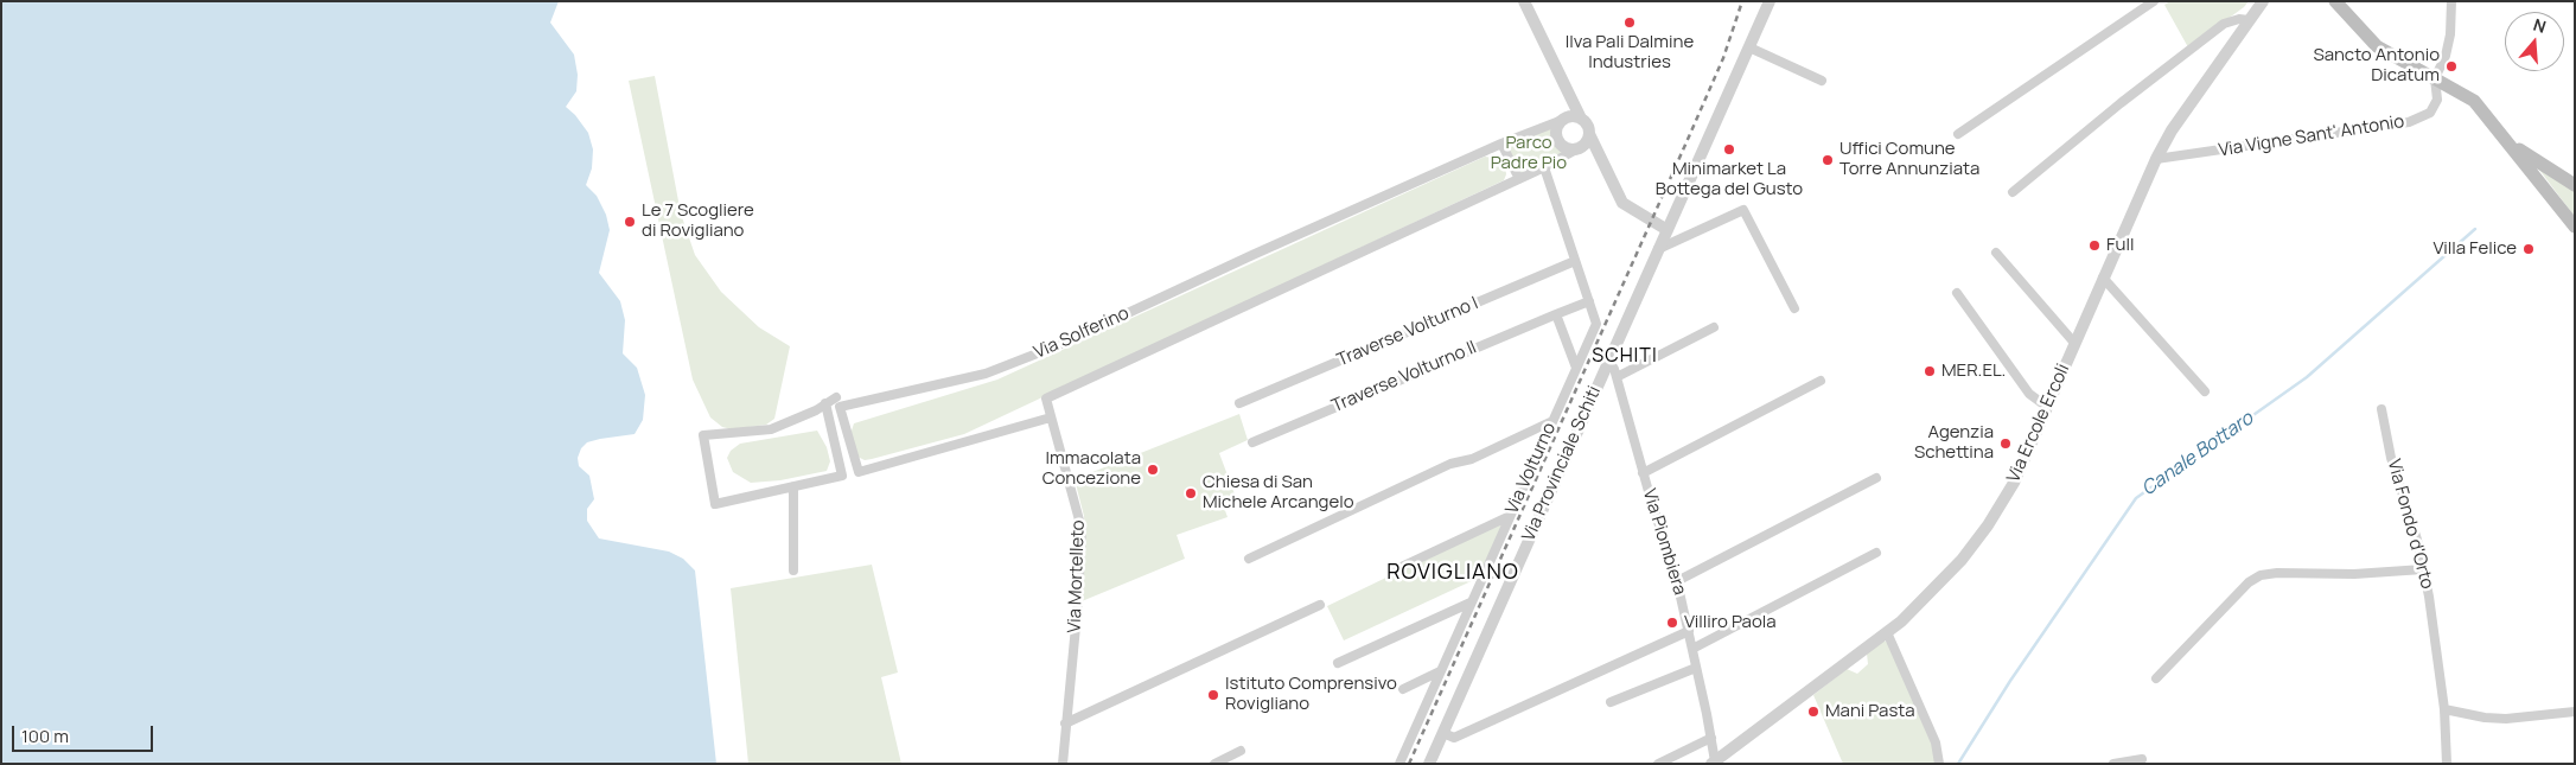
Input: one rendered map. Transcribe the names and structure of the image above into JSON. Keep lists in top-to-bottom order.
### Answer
{
  "streets": {
    "street": [
      "Via Vigne Sant' Antonio",
      "Traverse Volturno I",
      "Via Solferino",
      "Traverse Volturno II",
      "Via Ercole Ercoli",
      "Via Provinciale Schiti",
      "Via Volturno",
      "Via Fondo d'Orto",
      "Via Piombiera",
      "Via Mortelleto"
    ]
  },
  "crossings": [
    ["Via Vigne Sant' Antonio", "Via Ercole Ercoli"],
    ["Traverse Volturno I", "Via Volturno"],
    ["Via Solferino", "Via Mortelleto"],
    ["Traverse Volturno II", "Via Volturno"],
    ["Via Ercole Ercoli", "Via Piombiera"],
    ["Via Provinciale Schiti", "Via Piombiera"]
  ],
  "districts": ["SCHITI", "ROVIGLIANO"],
  "water": ["Canale Bottaro"],
  "parks": ["Parco Padre Pio"],
  "places": [
    "Ilva Pali Dalmine Industries",
    "Sancto Antonio Dicatum",
    "Minimarket La Bottega del Gusto",
    "Uffici Comune Torre Annunziata",
    "Le 7 Scogliere di Rovigliano",
    "Full",
    "Villa Felice",
    "MER.EL.",
    "Agenzia Schettina",
    "Immacolata Concezione",
    "Chiesa di San Michele Arcangelo",
    "Villiro Paola",
    "Istituto Comprensivo Rovigliano",
    "Mani Pasta"
  ],
  "scale_bar": "100 m",
  "north": "top"
}
